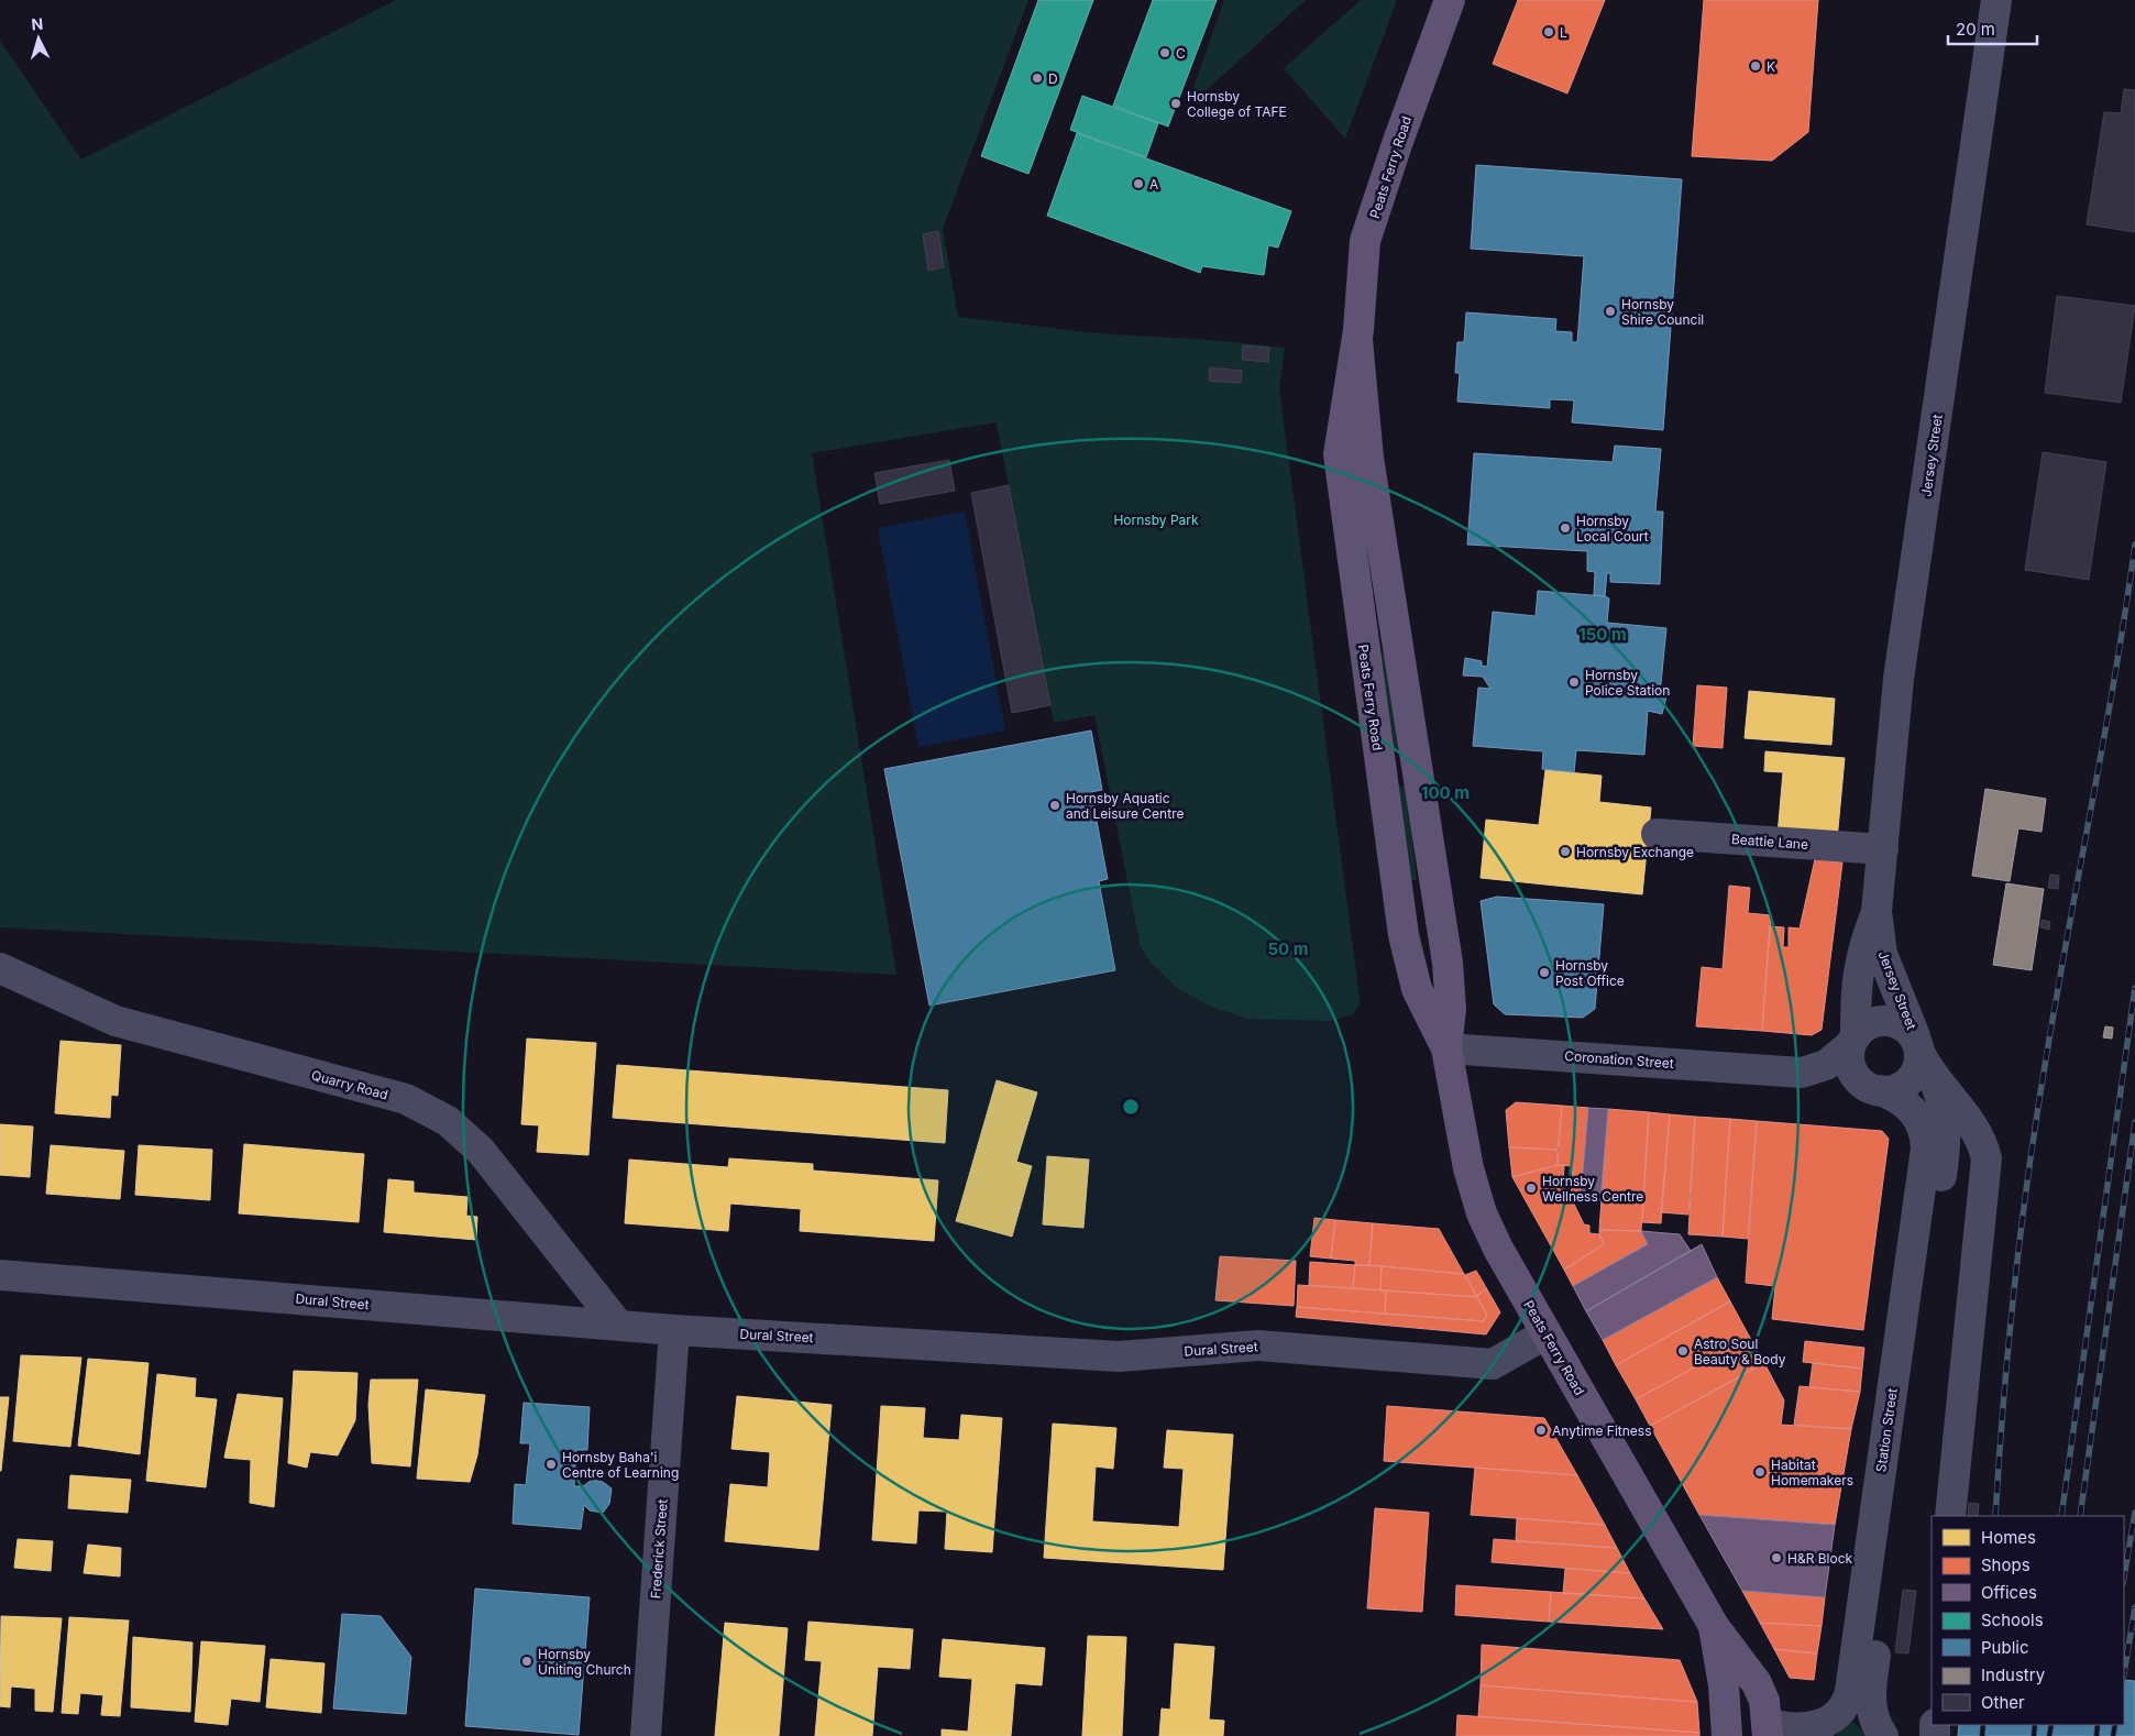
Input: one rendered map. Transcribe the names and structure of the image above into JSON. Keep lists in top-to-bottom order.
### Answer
{
  "streets": {
    "main road": ["Peats Ferry Road"],
    "street": [
      "Jersey Street",
      "Beattie Lane",
      "Coronation Street",
      "Quarry Road",
      "Dural Street",
      "Station Street",
      "Frederick Street"
    ]
  },
  "crossings": [
    ["Peats Ferry Road", "Coronation Street"],
    ["Peats Ferry Road", "Dural Street"],
    ["Peats Ferry Road", "Station Street"],
    ["Jersey Street", "Beattie Lane"],
    ["Jersey Street", "Coronation Street"],
    ["Jersey Street", "Station Street"],
    ["Coronation Street", "Station Street"],
    ["Quarry Road", "Dural Street"],
    ["Dural Street", "Frederick Street"]
  ],
  "parks": ["Hornsby Park"],
  "places": [
    "L",
    "C",
    "K",
    "D",
    "Hornsby College of TAFE",
    "A",
    "Hornsby Shire Council",
    "Hornsby Local Court",
    "Hornsby Police Station",
    "Hornsby Aquatic and Leisure Centre",
    "Hornsby Exchange",
    "Hornsby Post Office",
    "Hornsby Wellness Centre",
    "Astro Soul Beauty & Body",
    "Anytime Fitness",
    "Hornsby Baha'i Centre of Learning",
    "Habitat Homemakers",
    "H&R Block",
    "Hornsby Uniting Church"
  ],
  "legend": [
    "Homes",
    "Shops",
    "Offices",
    "Schools",
    "Public",
    "Industry",
    "Other"
  ],
  "scale_bar": "20 m",
  "north": "top",
  "rings": ["150 m", "100 m", "50 m"]
}
